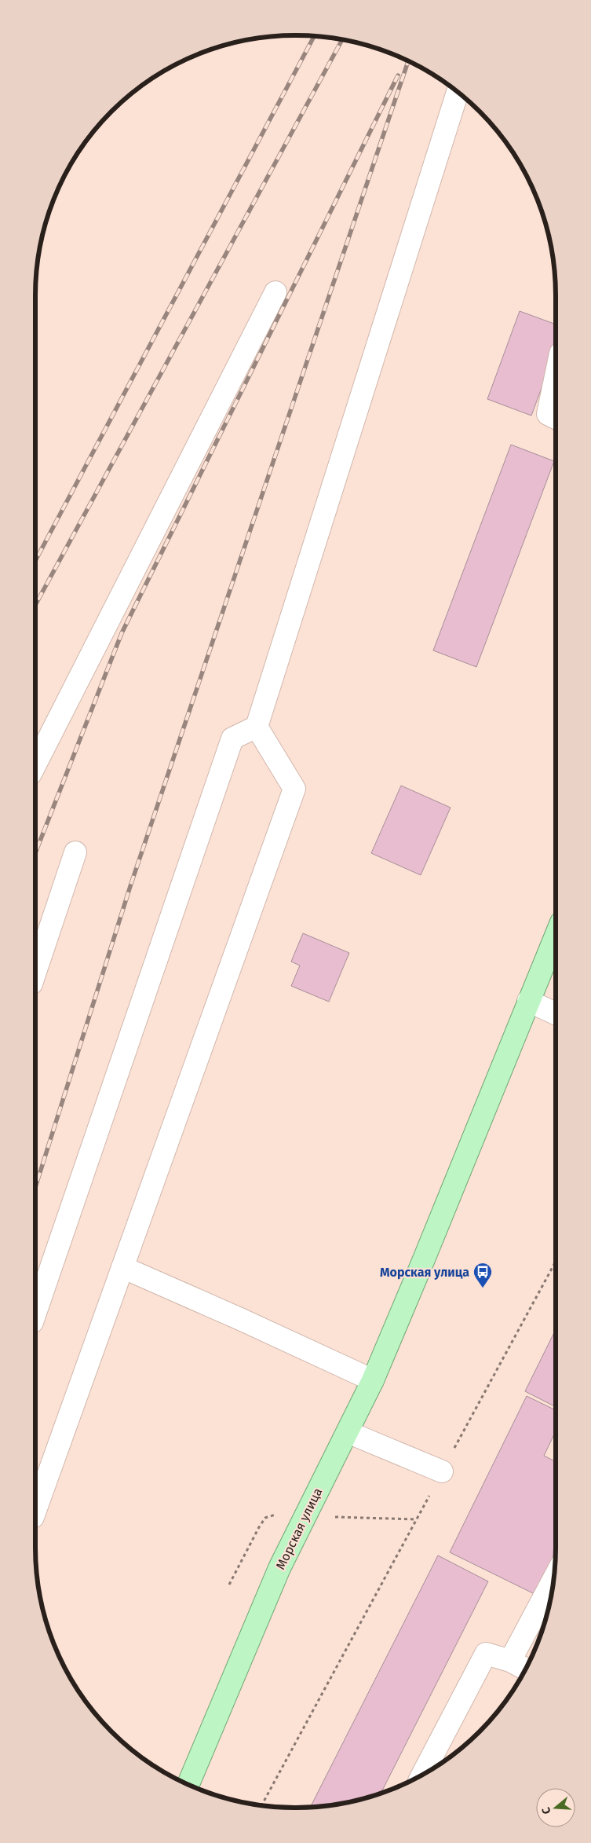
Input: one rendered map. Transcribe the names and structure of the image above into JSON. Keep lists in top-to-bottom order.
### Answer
{
  "streets": {
    "main road": ["Морская улица"]
  },
  "places": {
    "bus stop": ["Морская улица"]
  },
  "north": "left"
}
